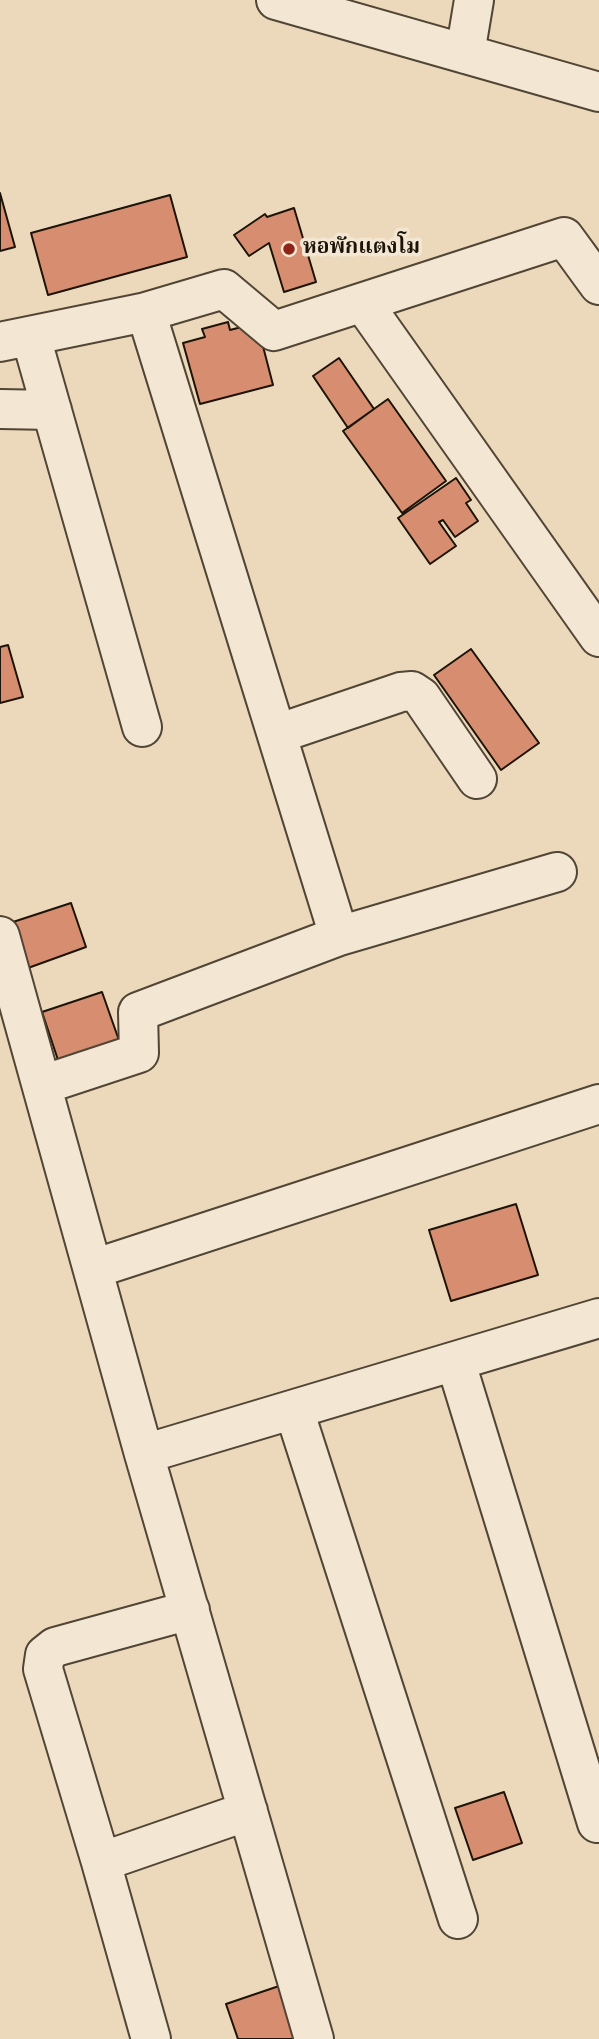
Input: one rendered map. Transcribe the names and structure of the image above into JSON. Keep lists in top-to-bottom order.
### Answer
{
  "places": ["หอพักแตงโม"]
}
